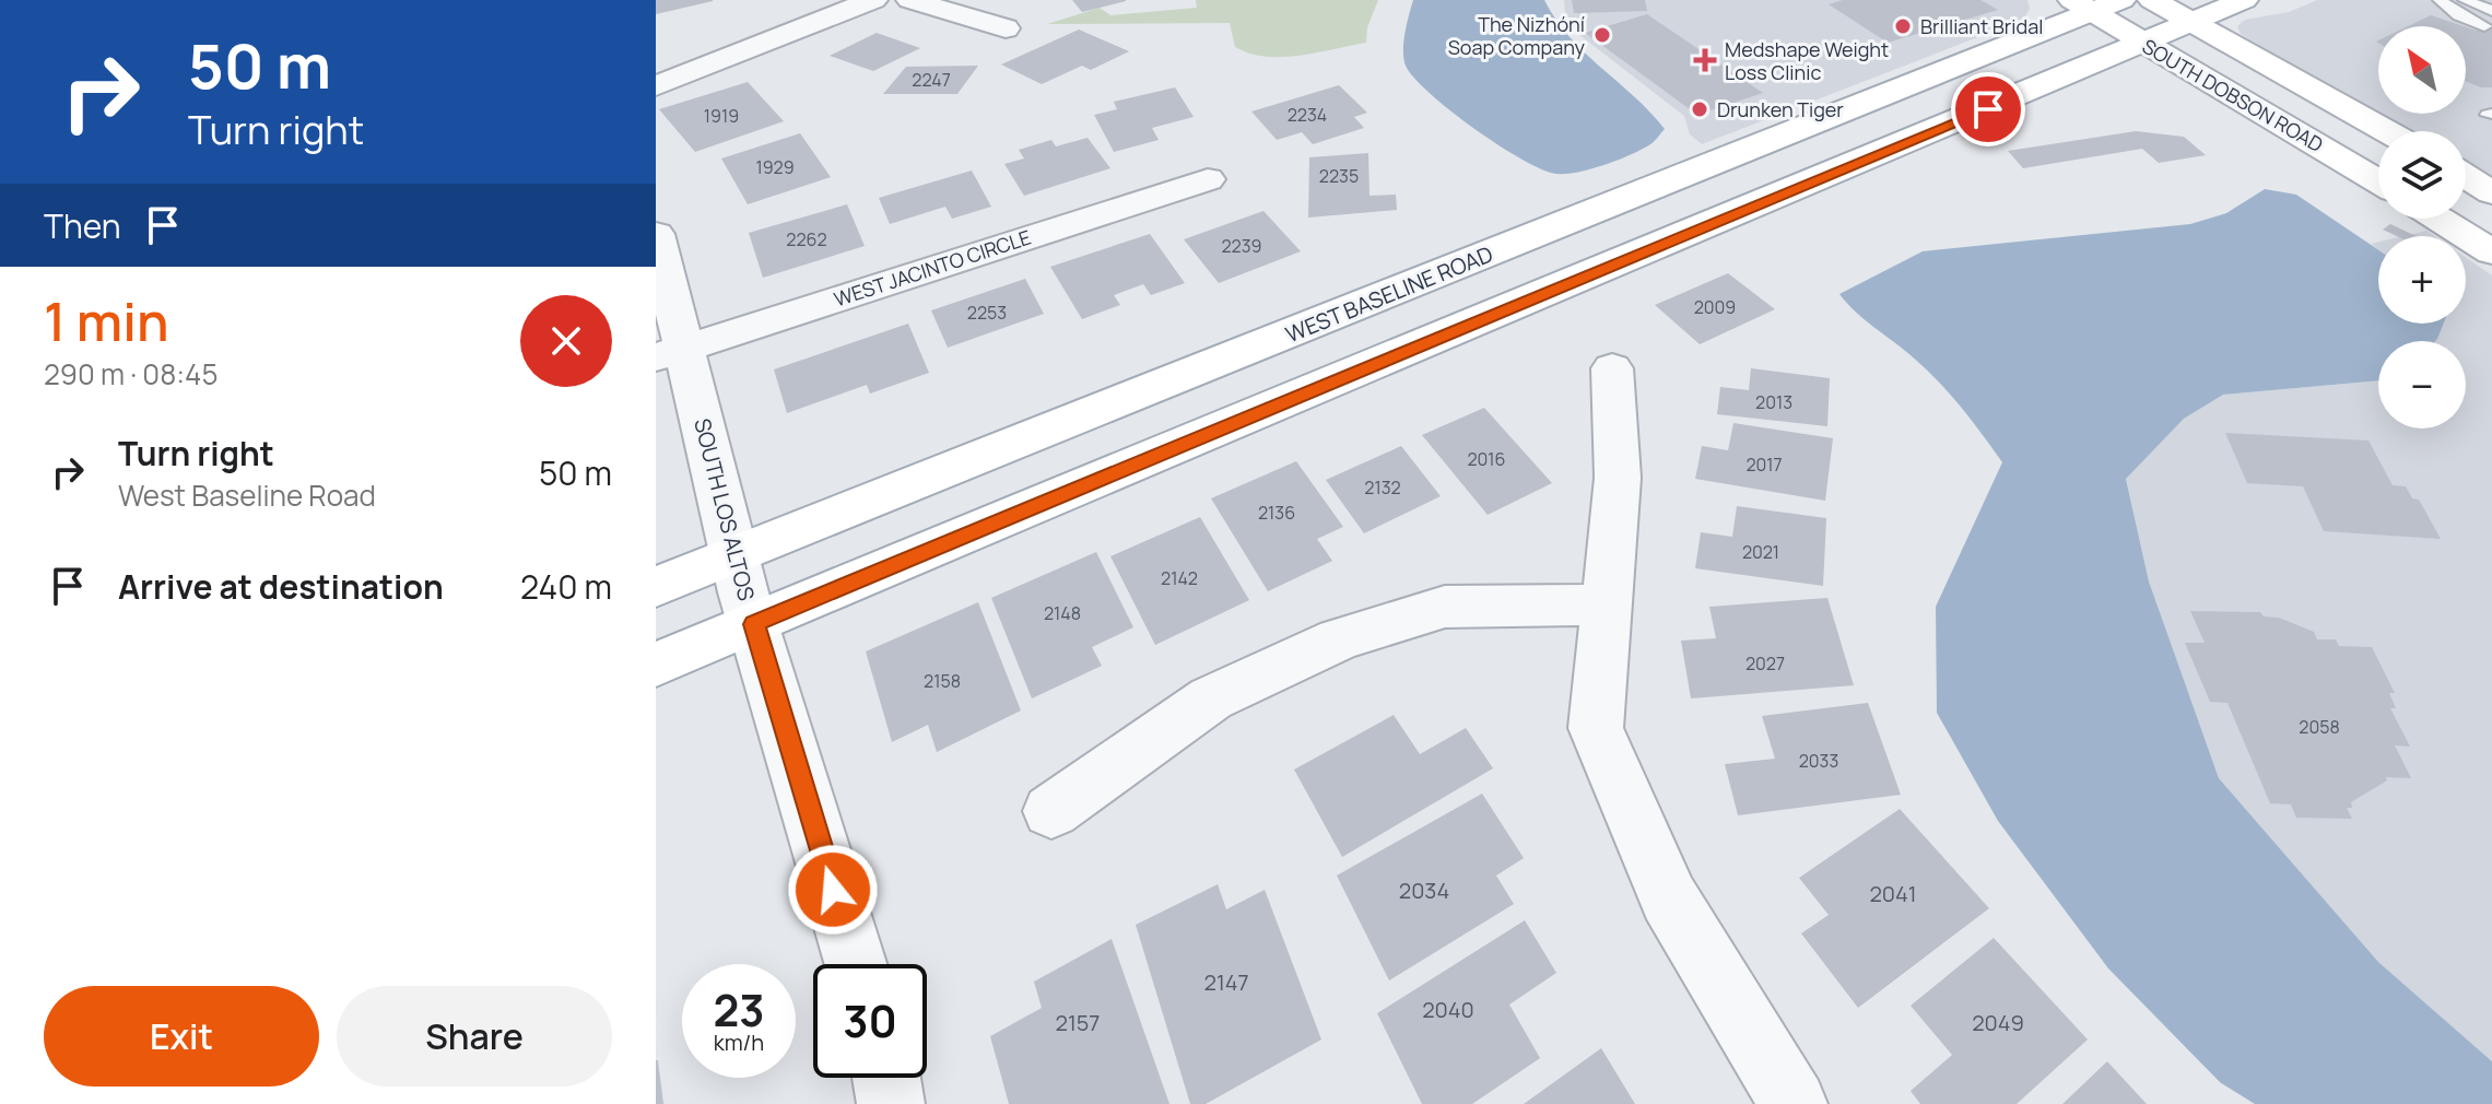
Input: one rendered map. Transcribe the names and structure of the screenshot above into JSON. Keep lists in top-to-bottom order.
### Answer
{
  "streets": {
    "main road": ["SOUTH DOBSON ROAD", "WEST BASELINE ROAD"],
    "street": ["WEST JACINTO CIRCLE", "SOUTH LOS ALTOS"]
  },
  "crossings": [
    ["SOUTH DOBSON ROAD", "WEST BASELINE ROAD"],
    ["WEST JACINTO CIRCLE", "SOUTH LOS ALTOS"],
    ["WEST BASELINE ROAD", "SOUTH LOS ALTOS"]
  ],
  "places": {
    "other": ["Brilliant Bridal", "The Nizhóní Soap Company", "Drunken Tiger"],
    "health": ["Medshape Weight Loss Clinic"]
  },
  "house_numbers": [
    "2247",
    "2234",
    "1919",
    "1929",
    "2235",
    "2262",
    "2239",
    "2009",
    "2253",
    "2013",
    "2016",
    "2017",
    "2132",
    "2136",
    "2021",
    "2142",
    "2148",
    "2027",
    "2158",
    "2058",
    "2033",
    "2034",
    "2041",
    "2147",
    "2040",
    "2157",
    "2049"
  ],
  "north": "top left",
  "page": {
    "turn": ["50 m", "Turn right"],
    "map_buttons": ["+", "−"],
    "then": "Then",
    "heading": ["1 min", "290 m · 08:45"],
    "list": [
      {
        "name": "Turn right",
        "note": "West Baseline Road",
        "value": "50 m"
      },
      {
        "name": "Arrive at destination",
        "value": "240 m"
      }
    ],
    "speed": "23 km/h",
    "limit": "30",
    "buttons": ["Exit", "Share"]
  }
}
